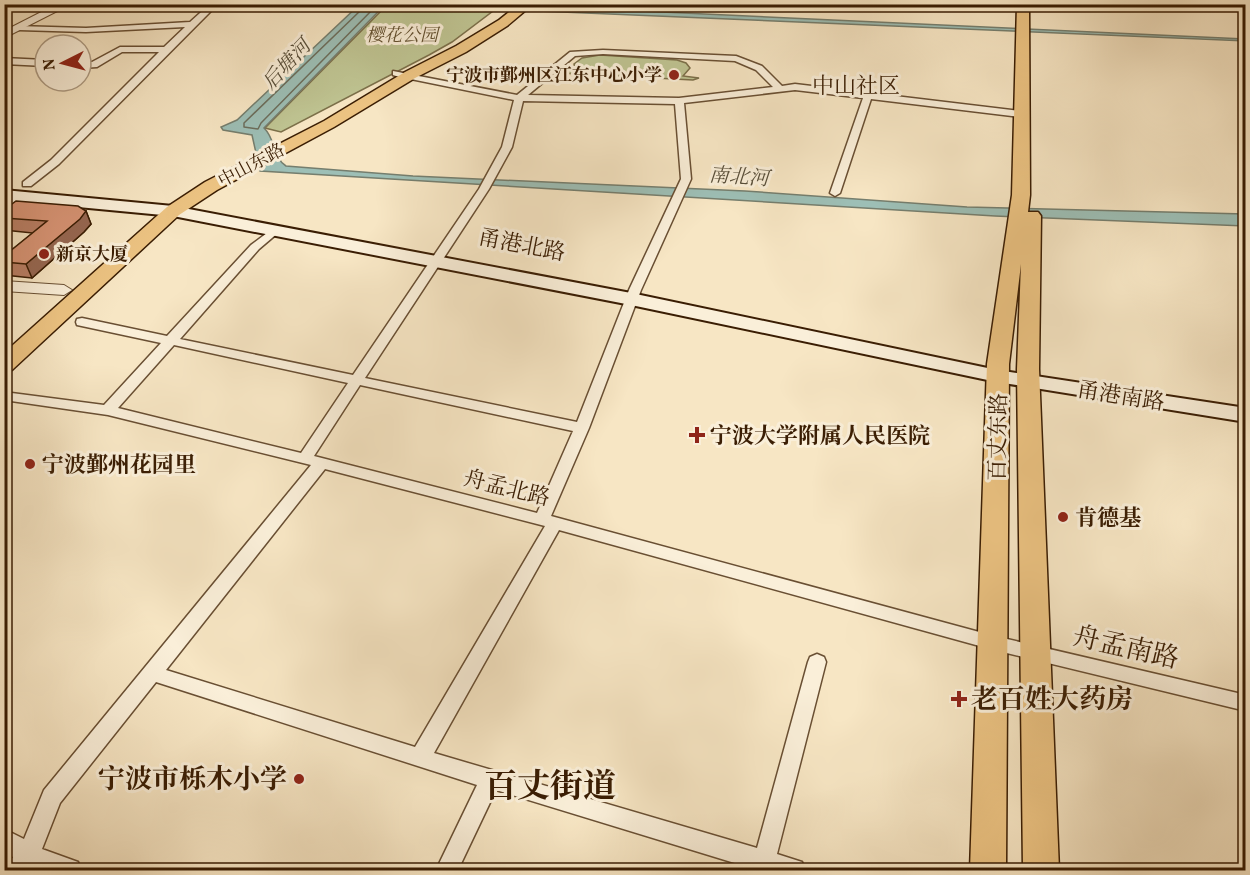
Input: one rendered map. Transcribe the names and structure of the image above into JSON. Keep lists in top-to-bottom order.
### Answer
{
  "streets": {
    "main road": [
      "中山东路",
      "甬港北路",
      "甬港南路",
      "百丈东路"
    ],
    "street": ["舟孟北路", "舟孟南路"]
  },
  "crossings": [
    ["中山东路", "甬港北路"],
    ["甬港北路", "甬港南路"],
    ["甬港北路", "百丈东路"],
    ["甬港南路", "百丈东路"],
    ["百丈东路", "舟孟北路"],
    ["百丈东路", "舟孟南路"],
    ["舟孟北路", "舟孟南路"]
  ],
  "districts": ["中山社区", "百丈街道"],
  "water": ["后塘河", "南北河"],
  "parks": ["樱花公园"],
  "places": {
    "other": [
      "宁波市鄞州区江东中心小学",
      "新京大厦",
      "宁波鄞州花园里",
      "肯德基",
      "宁波市栎木小学"
    ],
    "health": ["宁波大学附属人民医院", "老百姓大药房"]
  },
  "north": "left"
}
